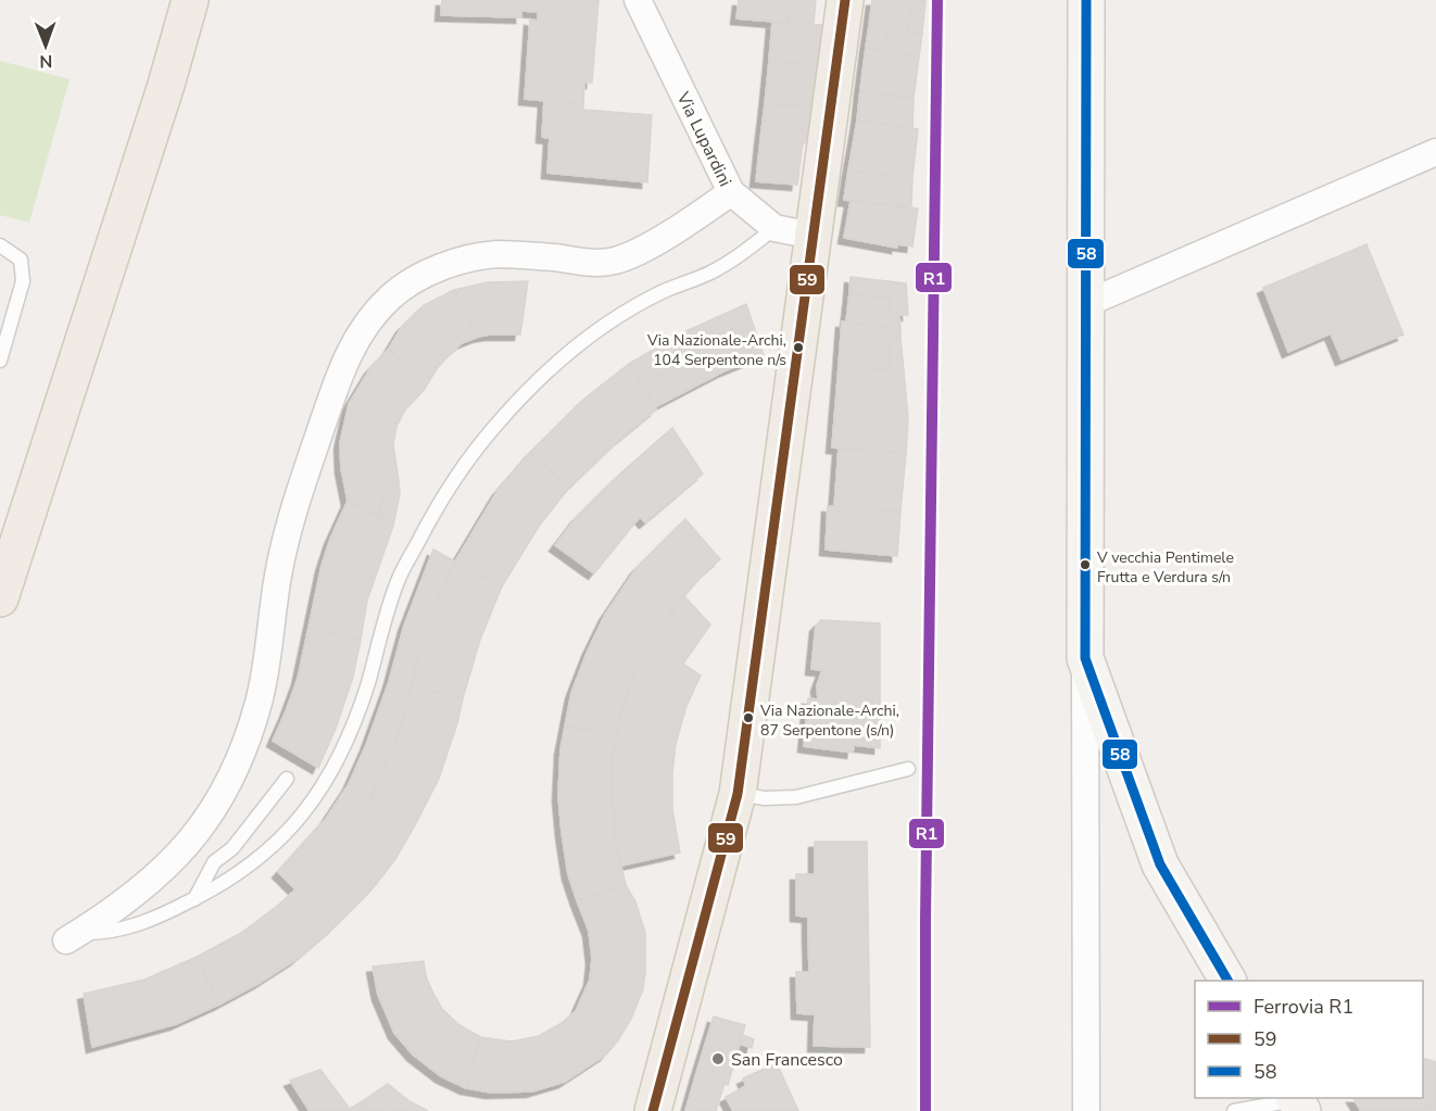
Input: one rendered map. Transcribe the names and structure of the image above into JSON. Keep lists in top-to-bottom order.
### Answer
{
  "streets": {
    "street": ["Via Lupardini"]
  },
  "places": [
    "Via Nazionale-Archi, 104 Serpentone n/s",
    "V vecchia Pentimele Frutta e Verdura s/n",
    "Via Nazionale-Archi, 87 Serpentone (s/n)",
    "San Francesco"
  ],
  "lines": ["rail line R1", "transit line 59", "transit line 58"],
  "legend": ["Ferrovia R1", "59", "58"],
  "north": "bottom"
}
